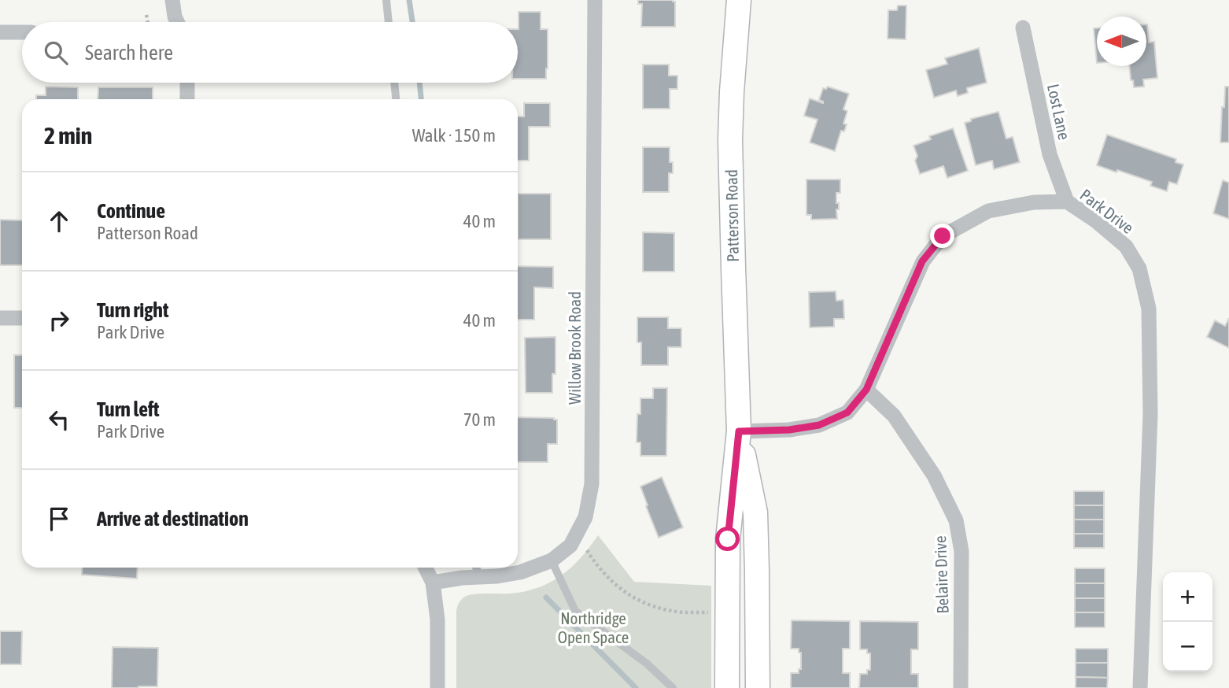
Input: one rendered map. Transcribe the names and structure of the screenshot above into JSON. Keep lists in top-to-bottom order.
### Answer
{
  "streets": {
    "main road": ["Patterson Road"],
    "street": [
      "Lost Lane",
      "Park Drive",
      "Willow Brook Road",
      "Belaire Drive"
    ]
  },
  "crossings": [
    ["Lost Lane", "Park Drive"],
    ["Park Drive", "Patterson Road"],
    ["Park Drive", "Belaire Drive"]
  ],
  "parks": ["Northridge Open Space"],
  "north": "left",
  "page": {
    "search": "Search here",
    "heading": ["2 min", "Walk · 150 m"],
    "list": [
      ["Continue", "Patterson Road", "40 m"],
      ["Turn right", "Park Drive", "40 m"],
      ["Turn left", "Park Drive", "70 m"],
      "Arrive at destination"
    ],
    "map_buttons": ["+", "−"]
  }
}
